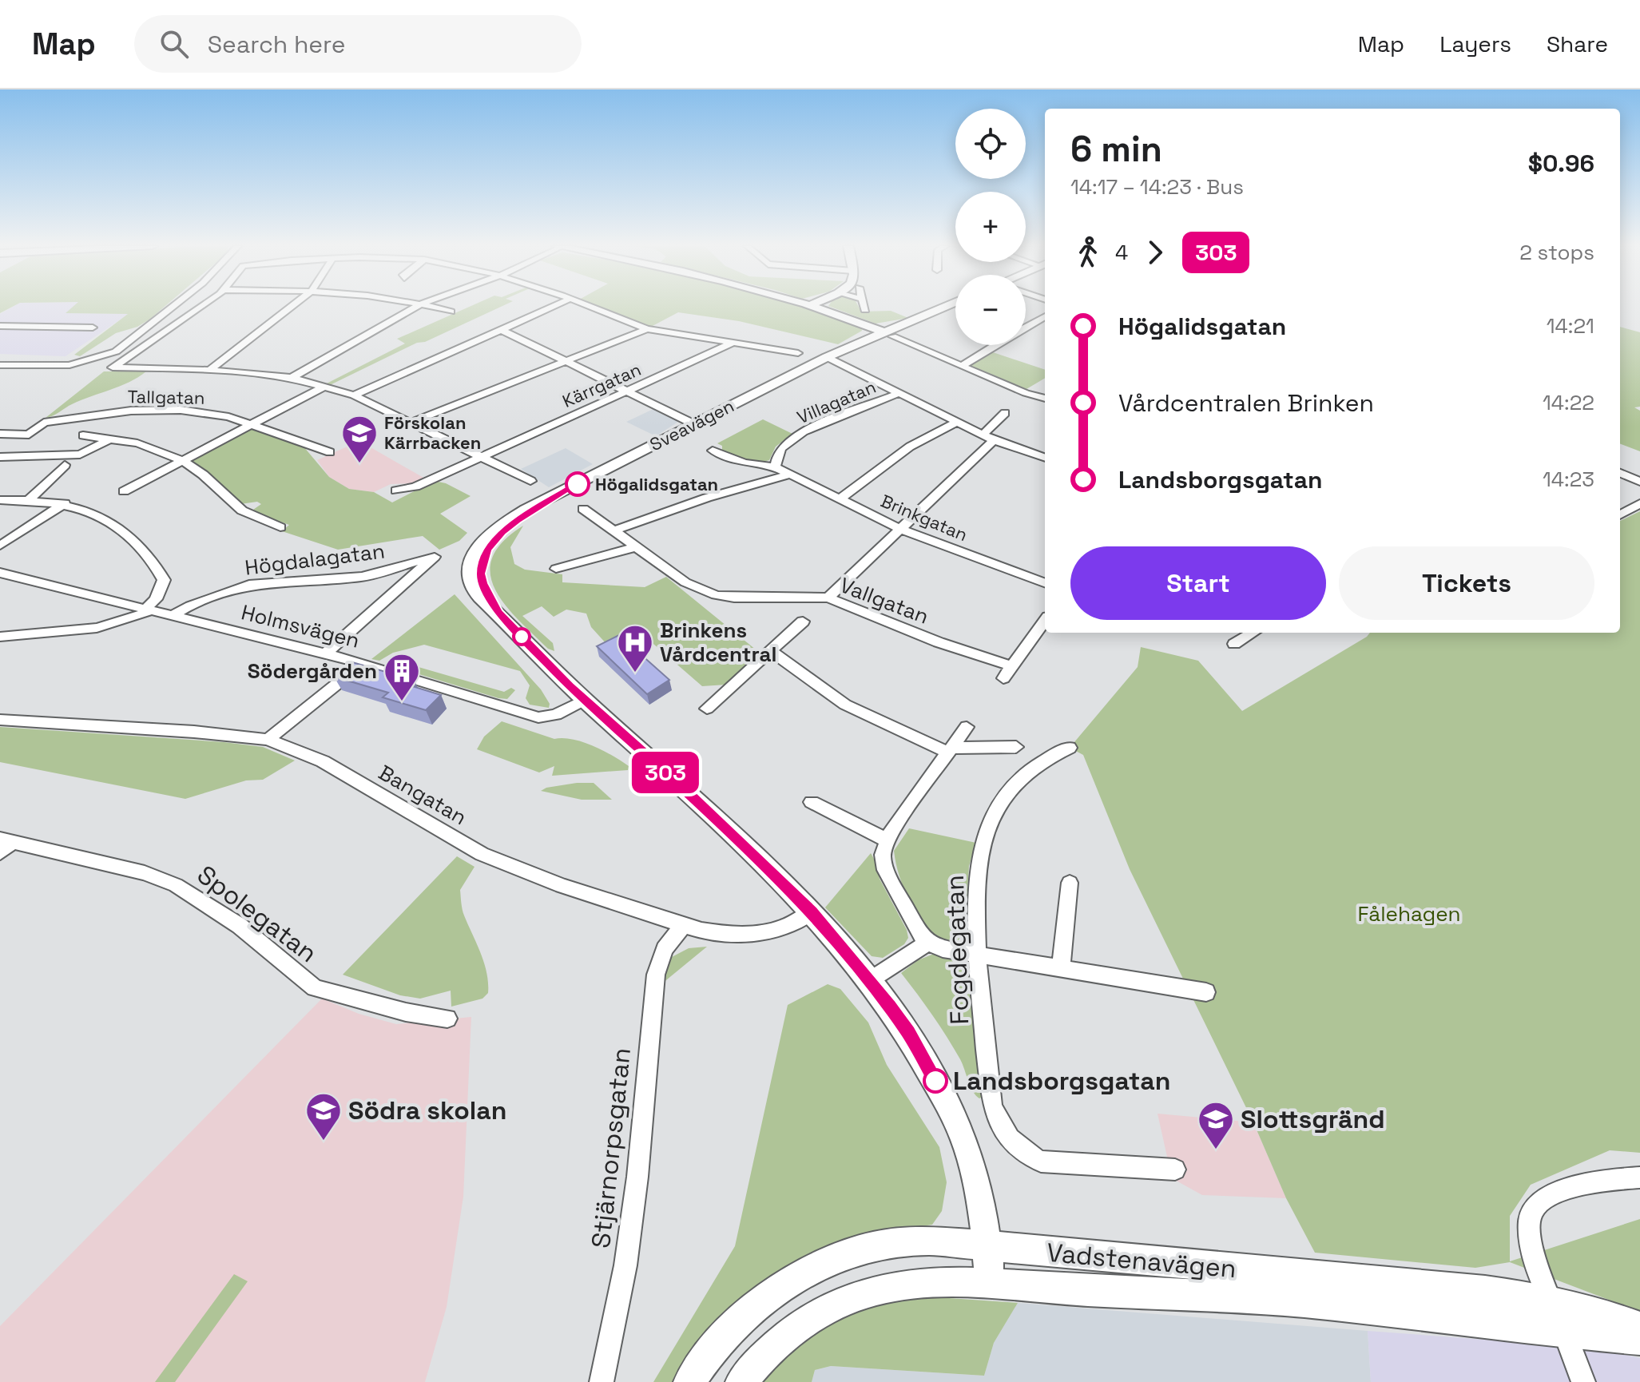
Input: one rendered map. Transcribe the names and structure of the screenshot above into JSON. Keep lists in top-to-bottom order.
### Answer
{
  "streets": {
    "main road": ["Sveavägen", "Vadstenavägen"],
    "street": [
      "Kärrgatan",
      "Tallgatan",
      "Villagatan",
      "Brinkgatan",
      "Högdalagatan",
      "Vallgatan",
      "Holmsvägen",
      "Bangatan",
      "Spolegatan",
      "Fogdegatan",
      "Stjärnorpsgatan"
    ]
  },
  "crossings": [
    ["Sveavägen", "Holmsvägen"],
    ["Sveavägen", "Bangatan"],
    ["Sveavägen", "Vadstenavägen"],
    ["Högdalagatan", "Holmsvägen"],
    ["Bangatan", "Stjärnorpsgatan"]
  ],
  "parks": ["Fålehagen"],
  "places": {
    "school or university": ["Förskolan Kärrbacken", "Södra skolan", "Slottsgränd"],
    "other": ["Högalidsgatan", "Landsborgsgatan"],
    "hospital": ["Brinkens Vårdcentral"],
    "building": ["Södergården"]
  },
  "lines": ["bus line 303"],
  "page": {
    "header": "Map",
    "search": "Search here",
    "nav": ["Map", "Layers", "Share"],
    "on_map": "303",
    "map_buttons": ["+", "−"],
    "heading": ["6 min", "14:17 – 14:23 · Bus", "$0.96"],
    "legs": ["4", "303", "2 stops"],
    "list": [
      {
        "name": "Högalidsgatan",
        "value": "14:21"
      },
      {
        "name": "Vårdcentralen Brinken",
        "value": "14:22"
      },
      {
        "name": "Landsborgsgatan",
        "value": "14:23"
      }
    ],
    "buttons": ["Start", "Tickets"]
  }
}
